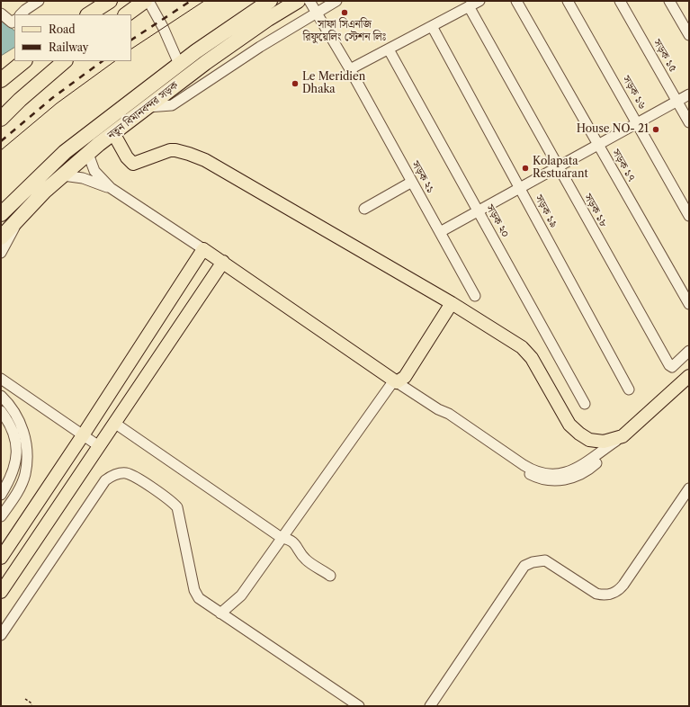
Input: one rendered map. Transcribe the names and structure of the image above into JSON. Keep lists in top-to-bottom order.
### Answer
{
  "streets": {
    "highway": ["নতুন বিমানবন্দর সড়ক"],
    "street": [
      "সড়ক ১৫",
      "সড়ক ১৬",
      "সড়ক ১৭",
      "সড়ক ২১",
      "সড়ক ১৮",
      "সড়ক ১৯",
      "সড়ক ২০"
    ]
  },
  "places": [
    "সাফা সিএনজি রিফুয়েলিং স্টেশন লিঃ",
    "Le Meridien Dhaka",
    "House NO- 21",
    "Kolapata Restuarant"
  ],
  "legend": ["Road", "Railway"]
}
